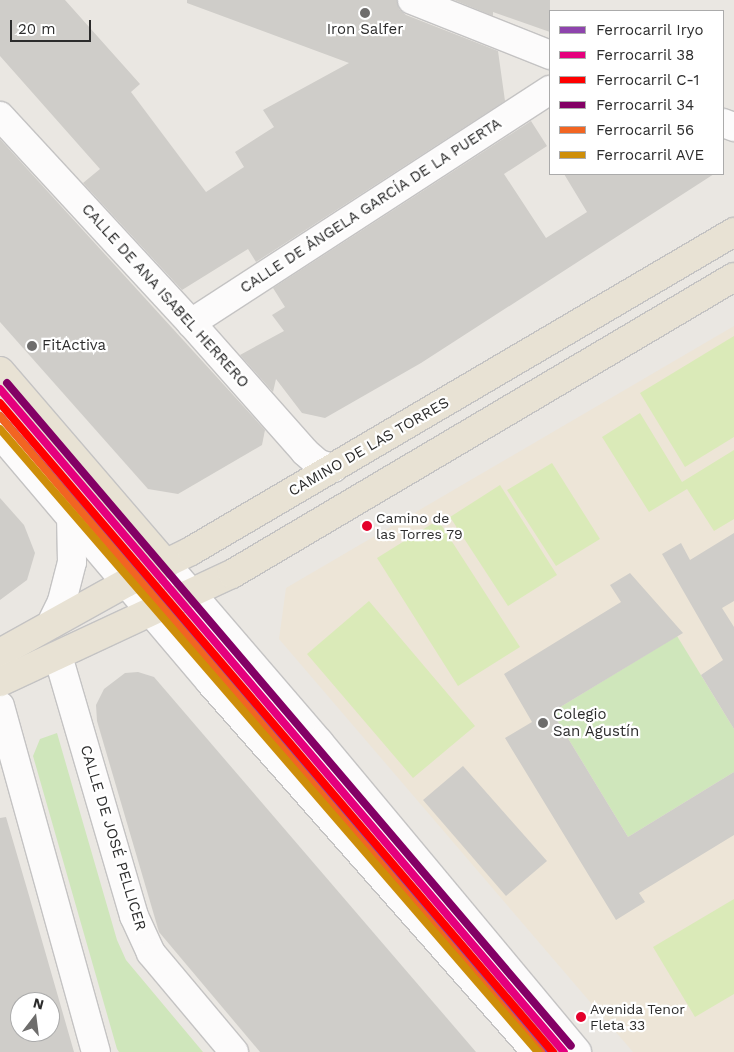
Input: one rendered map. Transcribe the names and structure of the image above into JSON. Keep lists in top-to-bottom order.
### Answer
{
  "streets": {
    "main road": ["CAMINO DE LAS TORRES"],
    "street": ["CALLE DE ÁNGELA GARCÍA DE LA PUERTA", "CALLE DE ANA ISABEL HERRERO", "CALLE DE JOSÉ PELLICER"]
  },
  "crossings": [
    ["CALLE DE ÁNGELA GARCÍA DE LA PUERTA", "CALLE DE ANA ISABEL HERRERO"],
    ["CALLE DE ANA ISABEL HERRERO", "CAMINO DE LAS TORRES"]
  ],
  "places": [
    "Iron Salfer",
    "FitActiva",
    "Camino de las Torres 79",
    "Colegio San Agustín",
    "Avenida Tenor Fleta 33"
  ],
  "lines": [
    "rail line 34",
    "rail line 38",
    "rail line C-1",
    "rail line Iryo",
    "rail line 56",
    "rail line AVE"
  ],
  "legend": [
    "Ferrocarril Iryo",
    "Ferrocarril 38",
    "Ferrocarril C-1",
    "Ferrocarril 34",
    "Ferrocarril 56",
    "Ferrocarril AVE"
  ],
  "scale_bar": "20 m",
  "north": "top"
}
